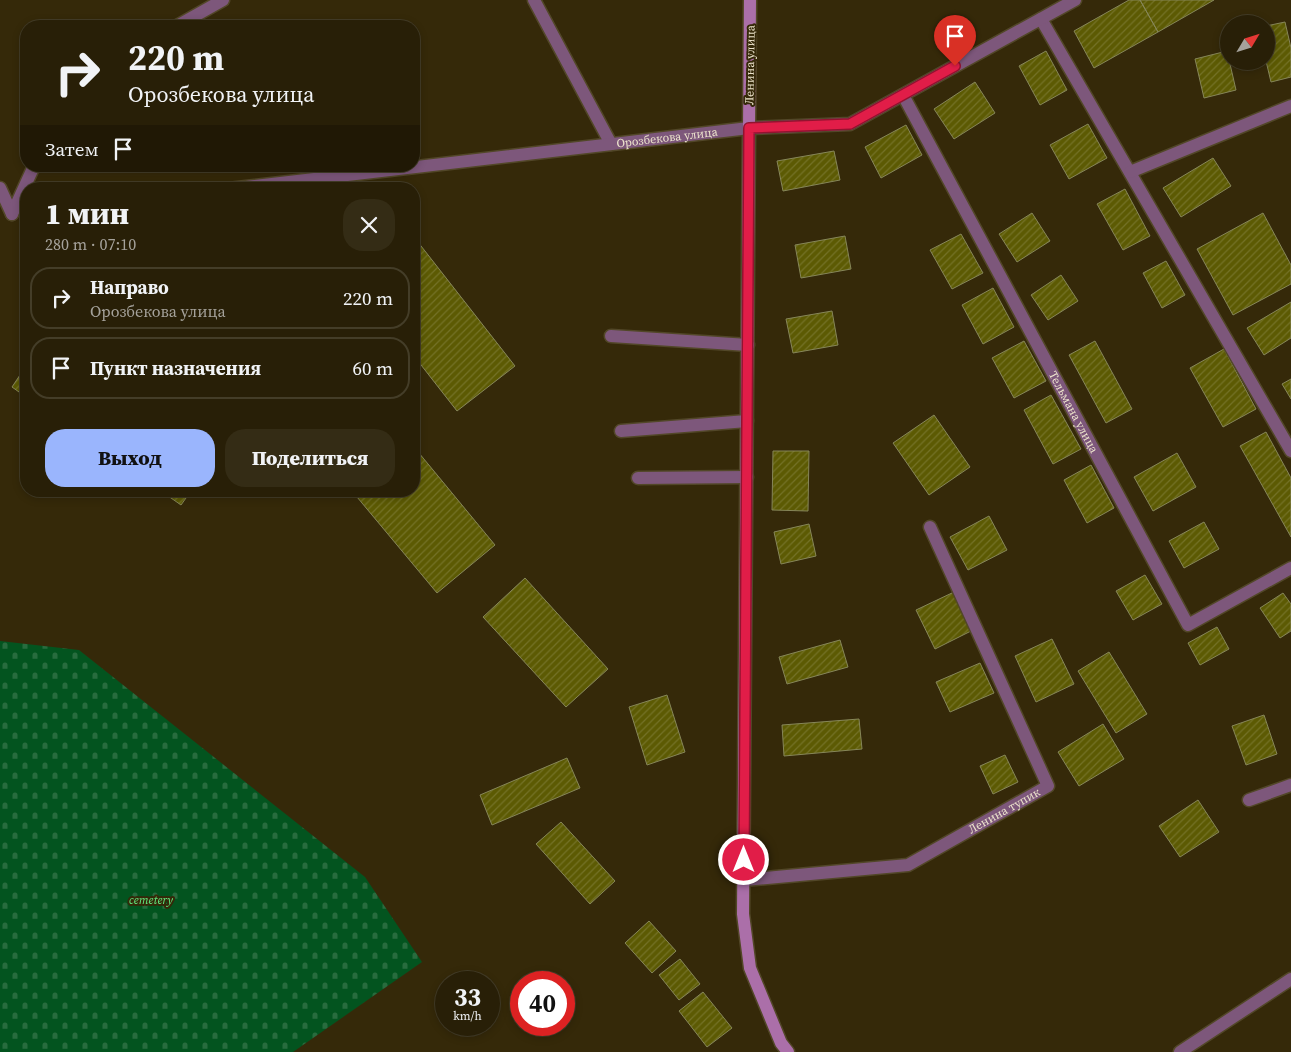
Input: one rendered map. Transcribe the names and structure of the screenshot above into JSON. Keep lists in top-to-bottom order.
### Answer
{
  "streets": {
    "street": [
      "Ленина улица",
      "Орозбекова улица",
      "Тельмана улица",
      "Ленина тупик"
    ]
  },
  "crossings": [
    ["Ленина улица", "Орозбекова улица"],
    ["Ленина улица", "Ленина тупик"],
    ["Орозбекова улица", "Тельмана улица"]
  ],
  "parks": ["cemetery"],
  "north": "top right",
  "page": {
    "turn": ["220 m", "Орозбекова улица"],
    "then": "Затем",
    "heading": ["1 мин", "280 m · 07:10"],
    "list": [
      {
        "name": "Направо",
        "note": "Орозбекова улица",
        "value": "220 m"
      },
      {
        "name": "Пункт назначения",
        "value": "60 m"
      }
    ],
    "buttons": ["Выход", "Поделиться"],
    "speed": "33 km/h",
    "limit": "40"
  }
}
